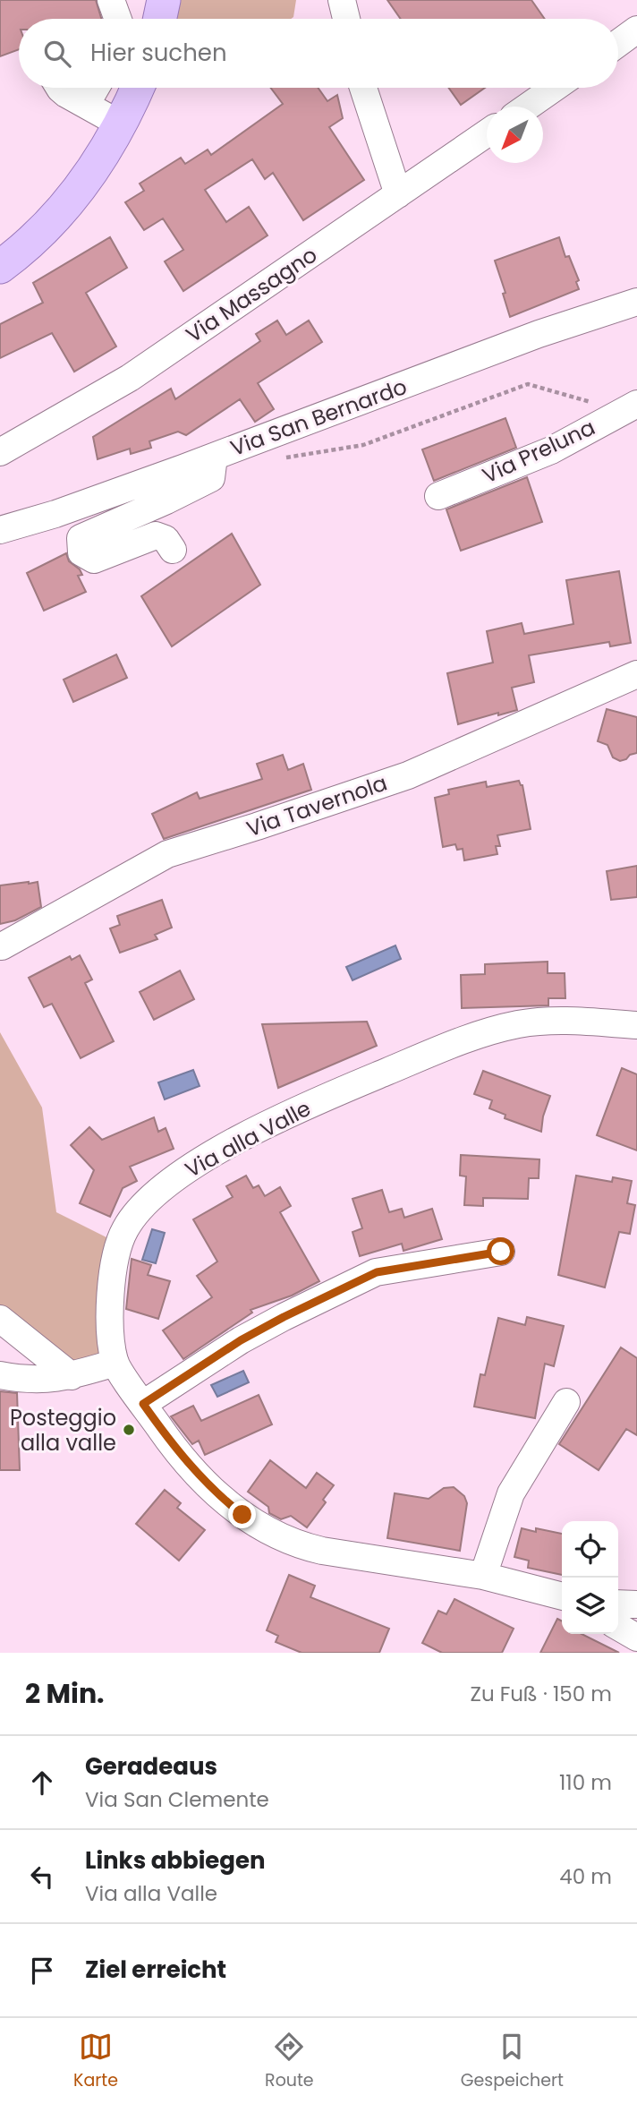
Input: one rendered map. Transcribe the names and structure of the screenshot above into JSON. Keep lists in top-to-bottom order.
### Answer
{
  "streets": {
    "street": [
      "Via Massagno",
      "Via San Bernardo",
      "Via Preluna",
      "Via Tavernola",
      "Via alla Valle"
    ]
  },
  "places": ["Posteggio alla valle"],
  "north": "bottom left",
  "page": {
    "search": "Hier suchen",
    "heading": ["2 Min.", "Zu Fuß · 150 m"],
    "list": [
      ["Geradeaus", "Via San Clemente", "110 m"],
      ["Links abbiegen", "Via alla Valle", "40 m"],
      "Ziel erreicht"
    ],
    "nav": ["Karte", "Route", "Gespeichert"]
  }
}
